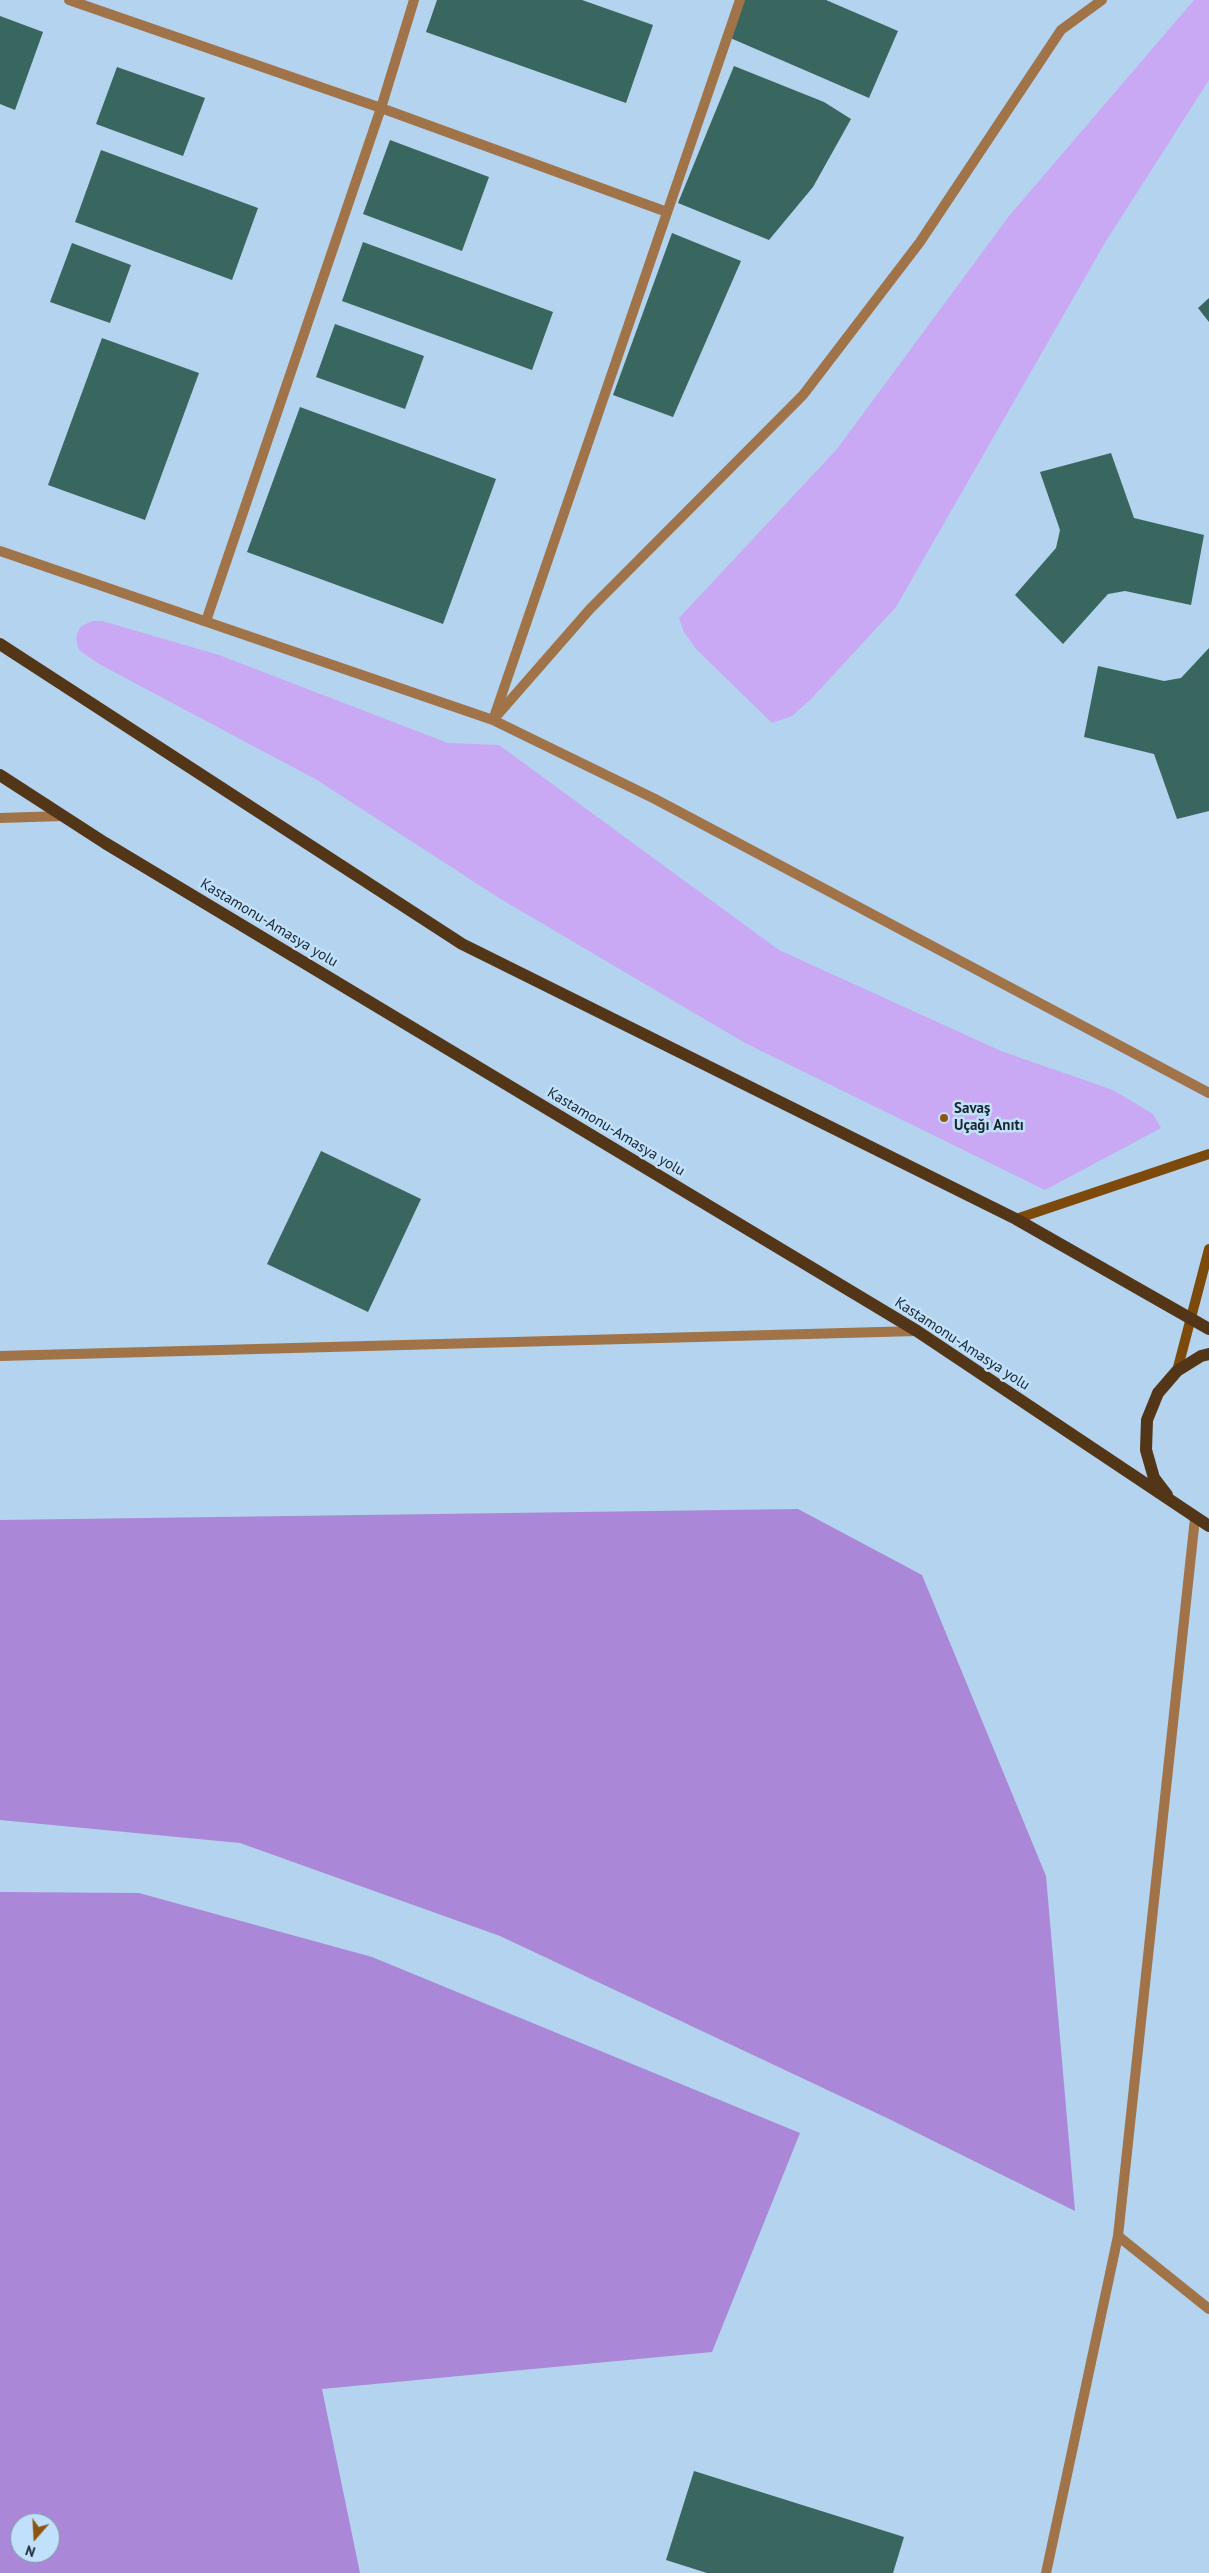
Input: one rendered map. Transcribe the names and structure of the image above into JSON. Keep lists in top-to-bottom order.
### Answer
{
  "streets": {
    "main road": ["Kastamonu-Amasya yolu"]
  },
  "places": ["Savaş Uçağı Anıtı"],
  "north": "bottom"
}
